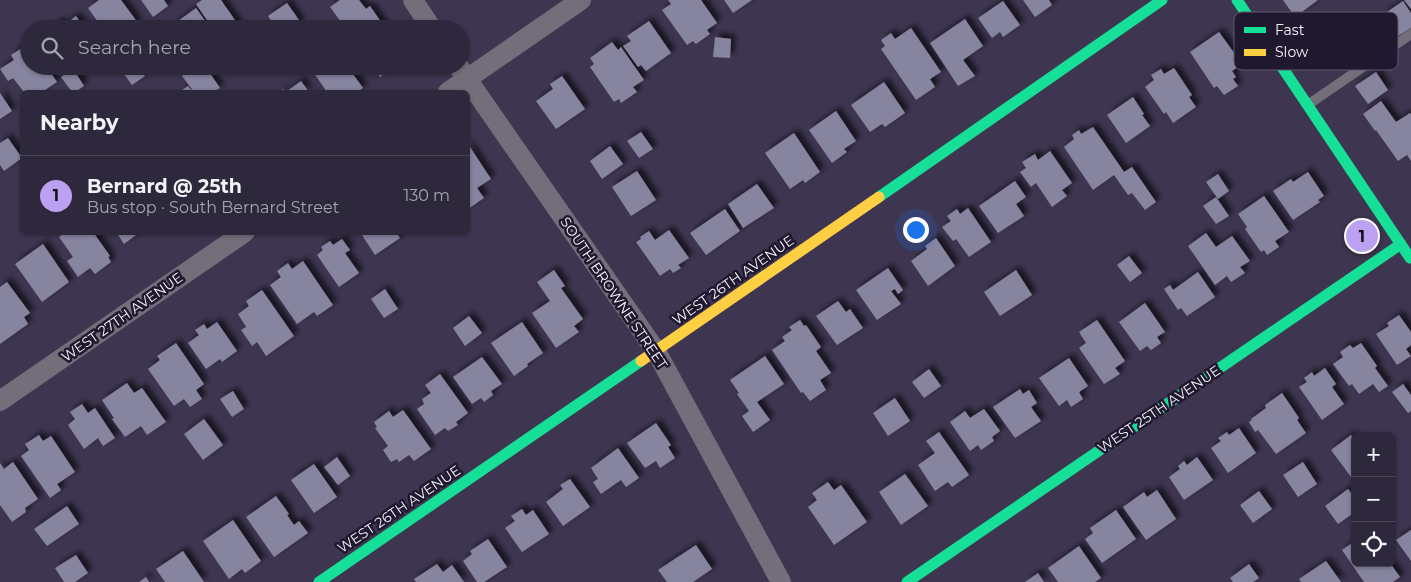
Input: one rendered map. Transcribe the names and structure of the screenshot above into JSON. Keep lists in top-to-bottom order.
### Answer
{
  "streets": {
    "street": [
      "WEST 26TH AVENUE",
      "SOUTH BROWNE STREET",
      "WEST 27TH AVENUE",
      "WEST 25TH AVENUE"
    ]
  },
  "crossings": [
    ["WEST 26TH AVENUE", "SOUTH BROWNE STREET"]
  ],
  "legend": ["Fast", "Slow"],
  "page": {
    "search": "Search here",
    "heading": "Nearby",
    "list": [
      {
        "mark": "1",
        "name": "Bernard @ 25th",
        "note": "Bus stop · South Bernard Street",
        "value": "130 m"
      }
    ],
    "pins": "1",
    "map_buttons": ["+", "−"]
  }
}
